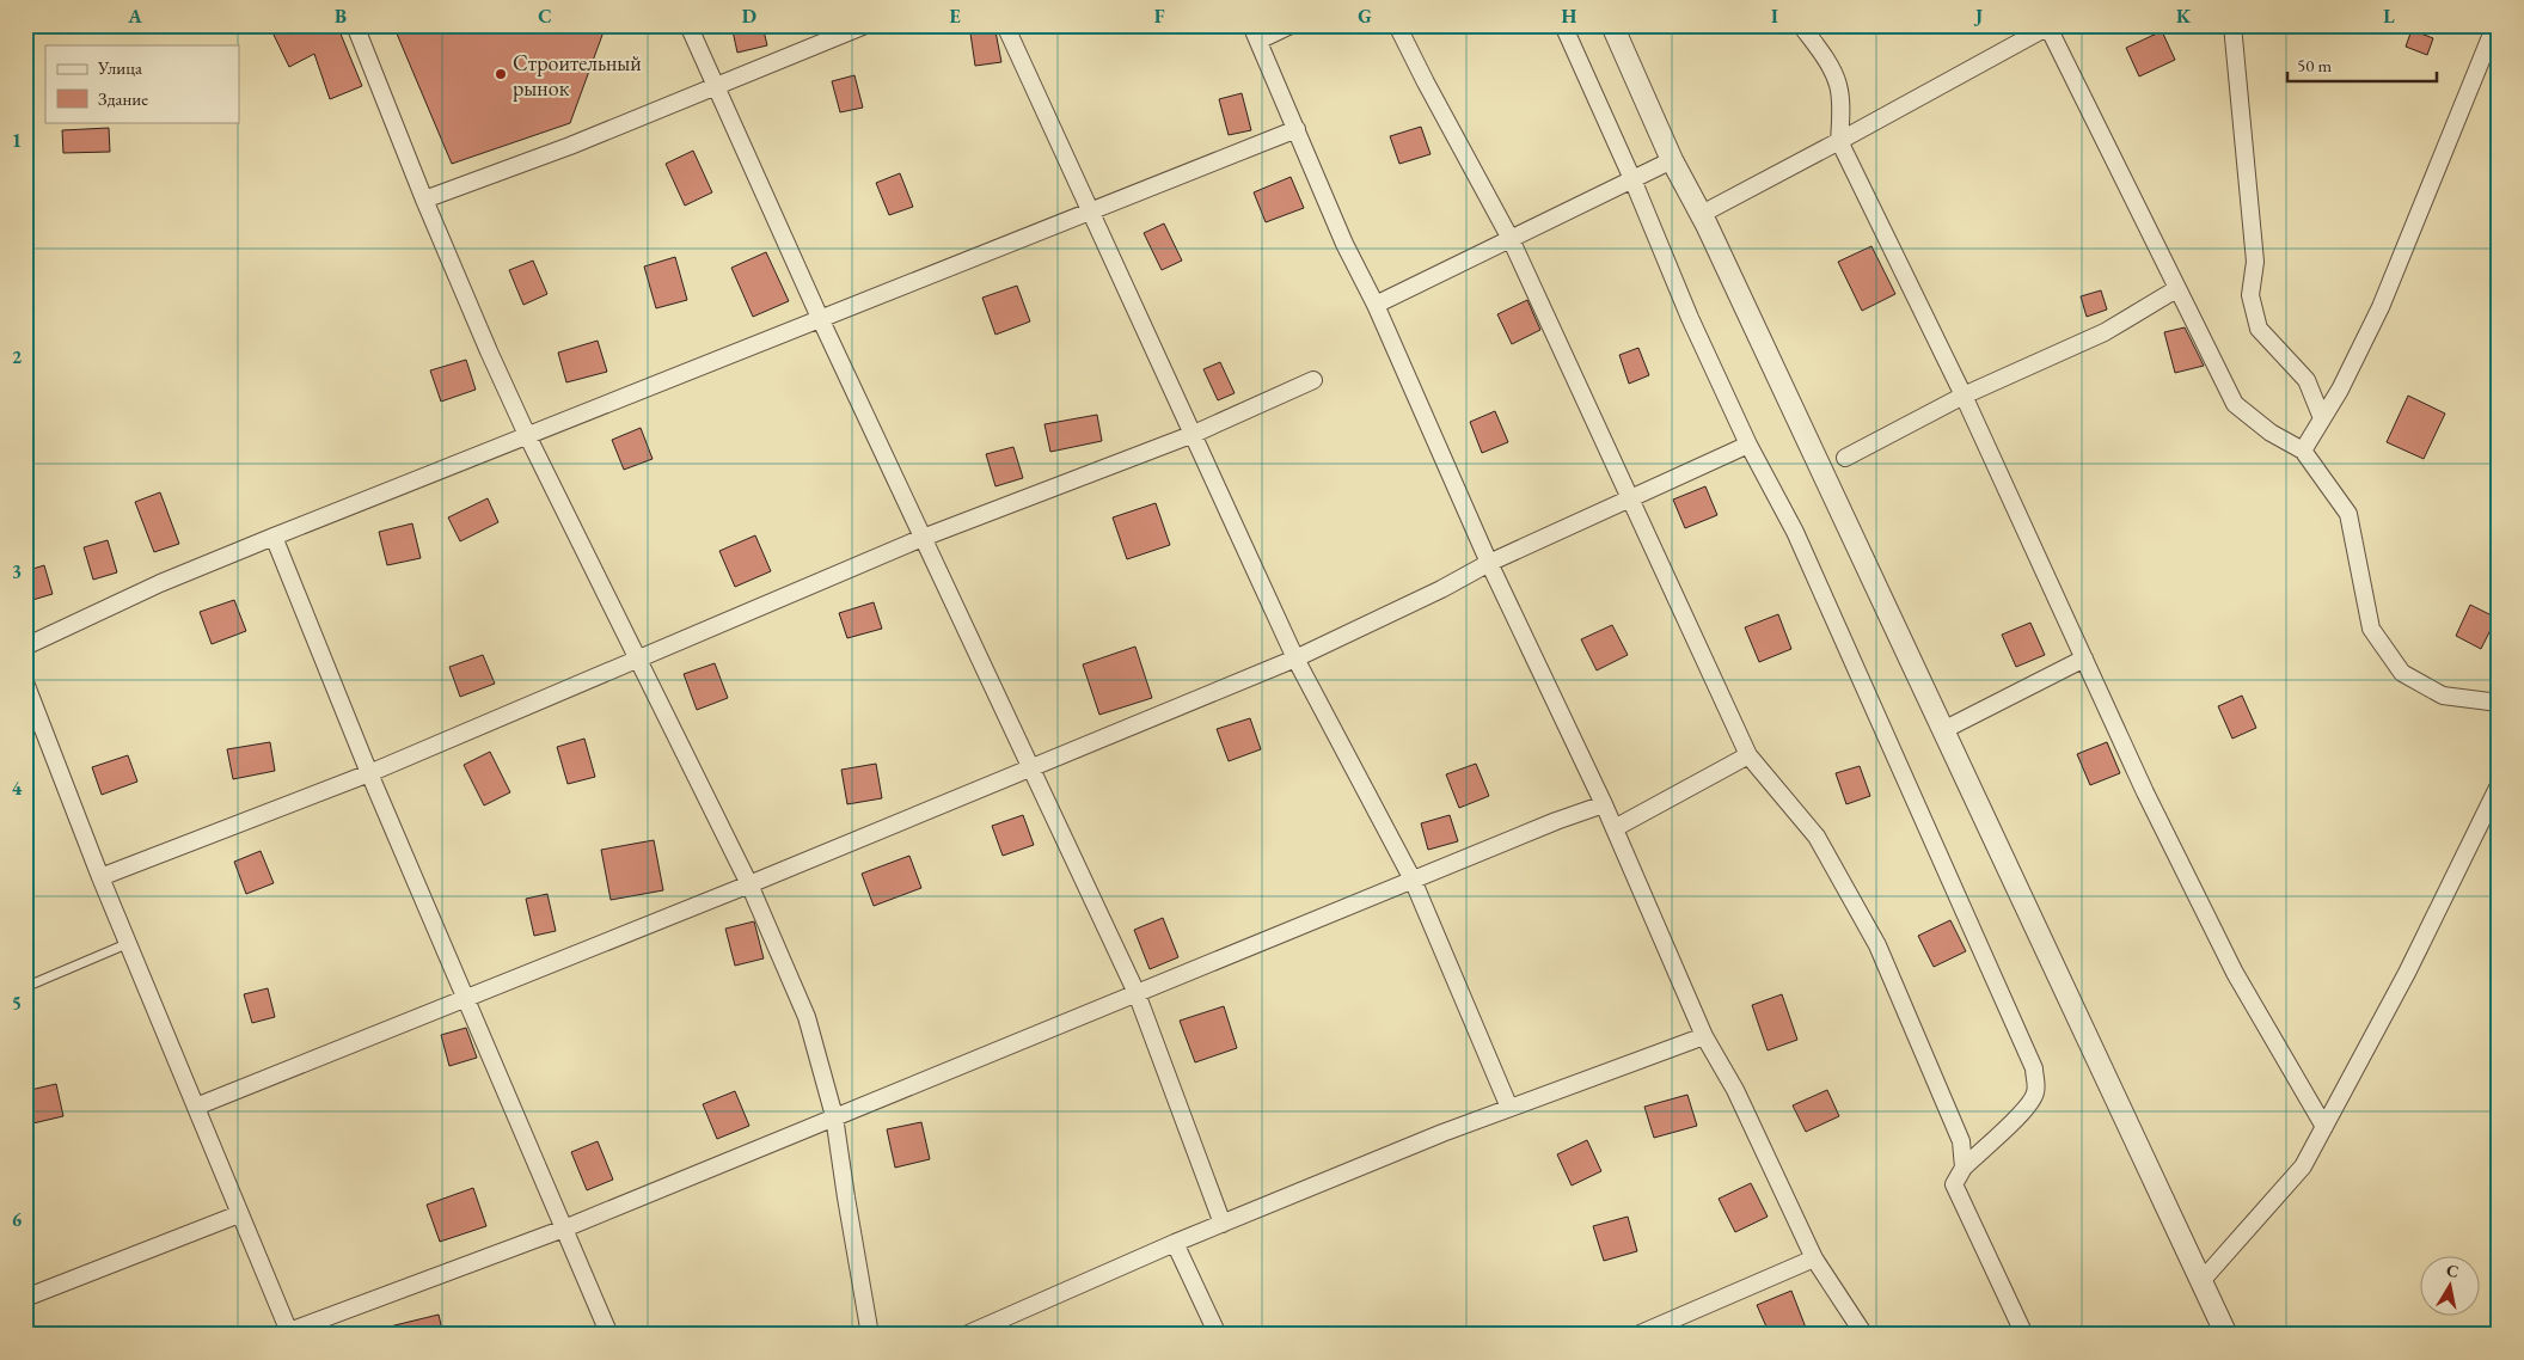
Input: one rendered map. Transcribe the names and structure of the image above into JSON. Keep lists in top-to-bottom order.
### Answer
{
  "places": ["Строительный рынок"],
  "legend": ["Улица", "Здание"],
  "scale_bar": "50 m",
  "north": "top",
  "grid": {
    "columns": [
      "A",
      "B",
      "C",
      "D",
      "E",
      "F",
      "G",
      "H",
      "I",
      "J",
      "K",
      "L"
    ],
    "rows": [
      "1",
      "2",
      "3",
      "4",
      "5",
      "6"
    ]
  }
}
